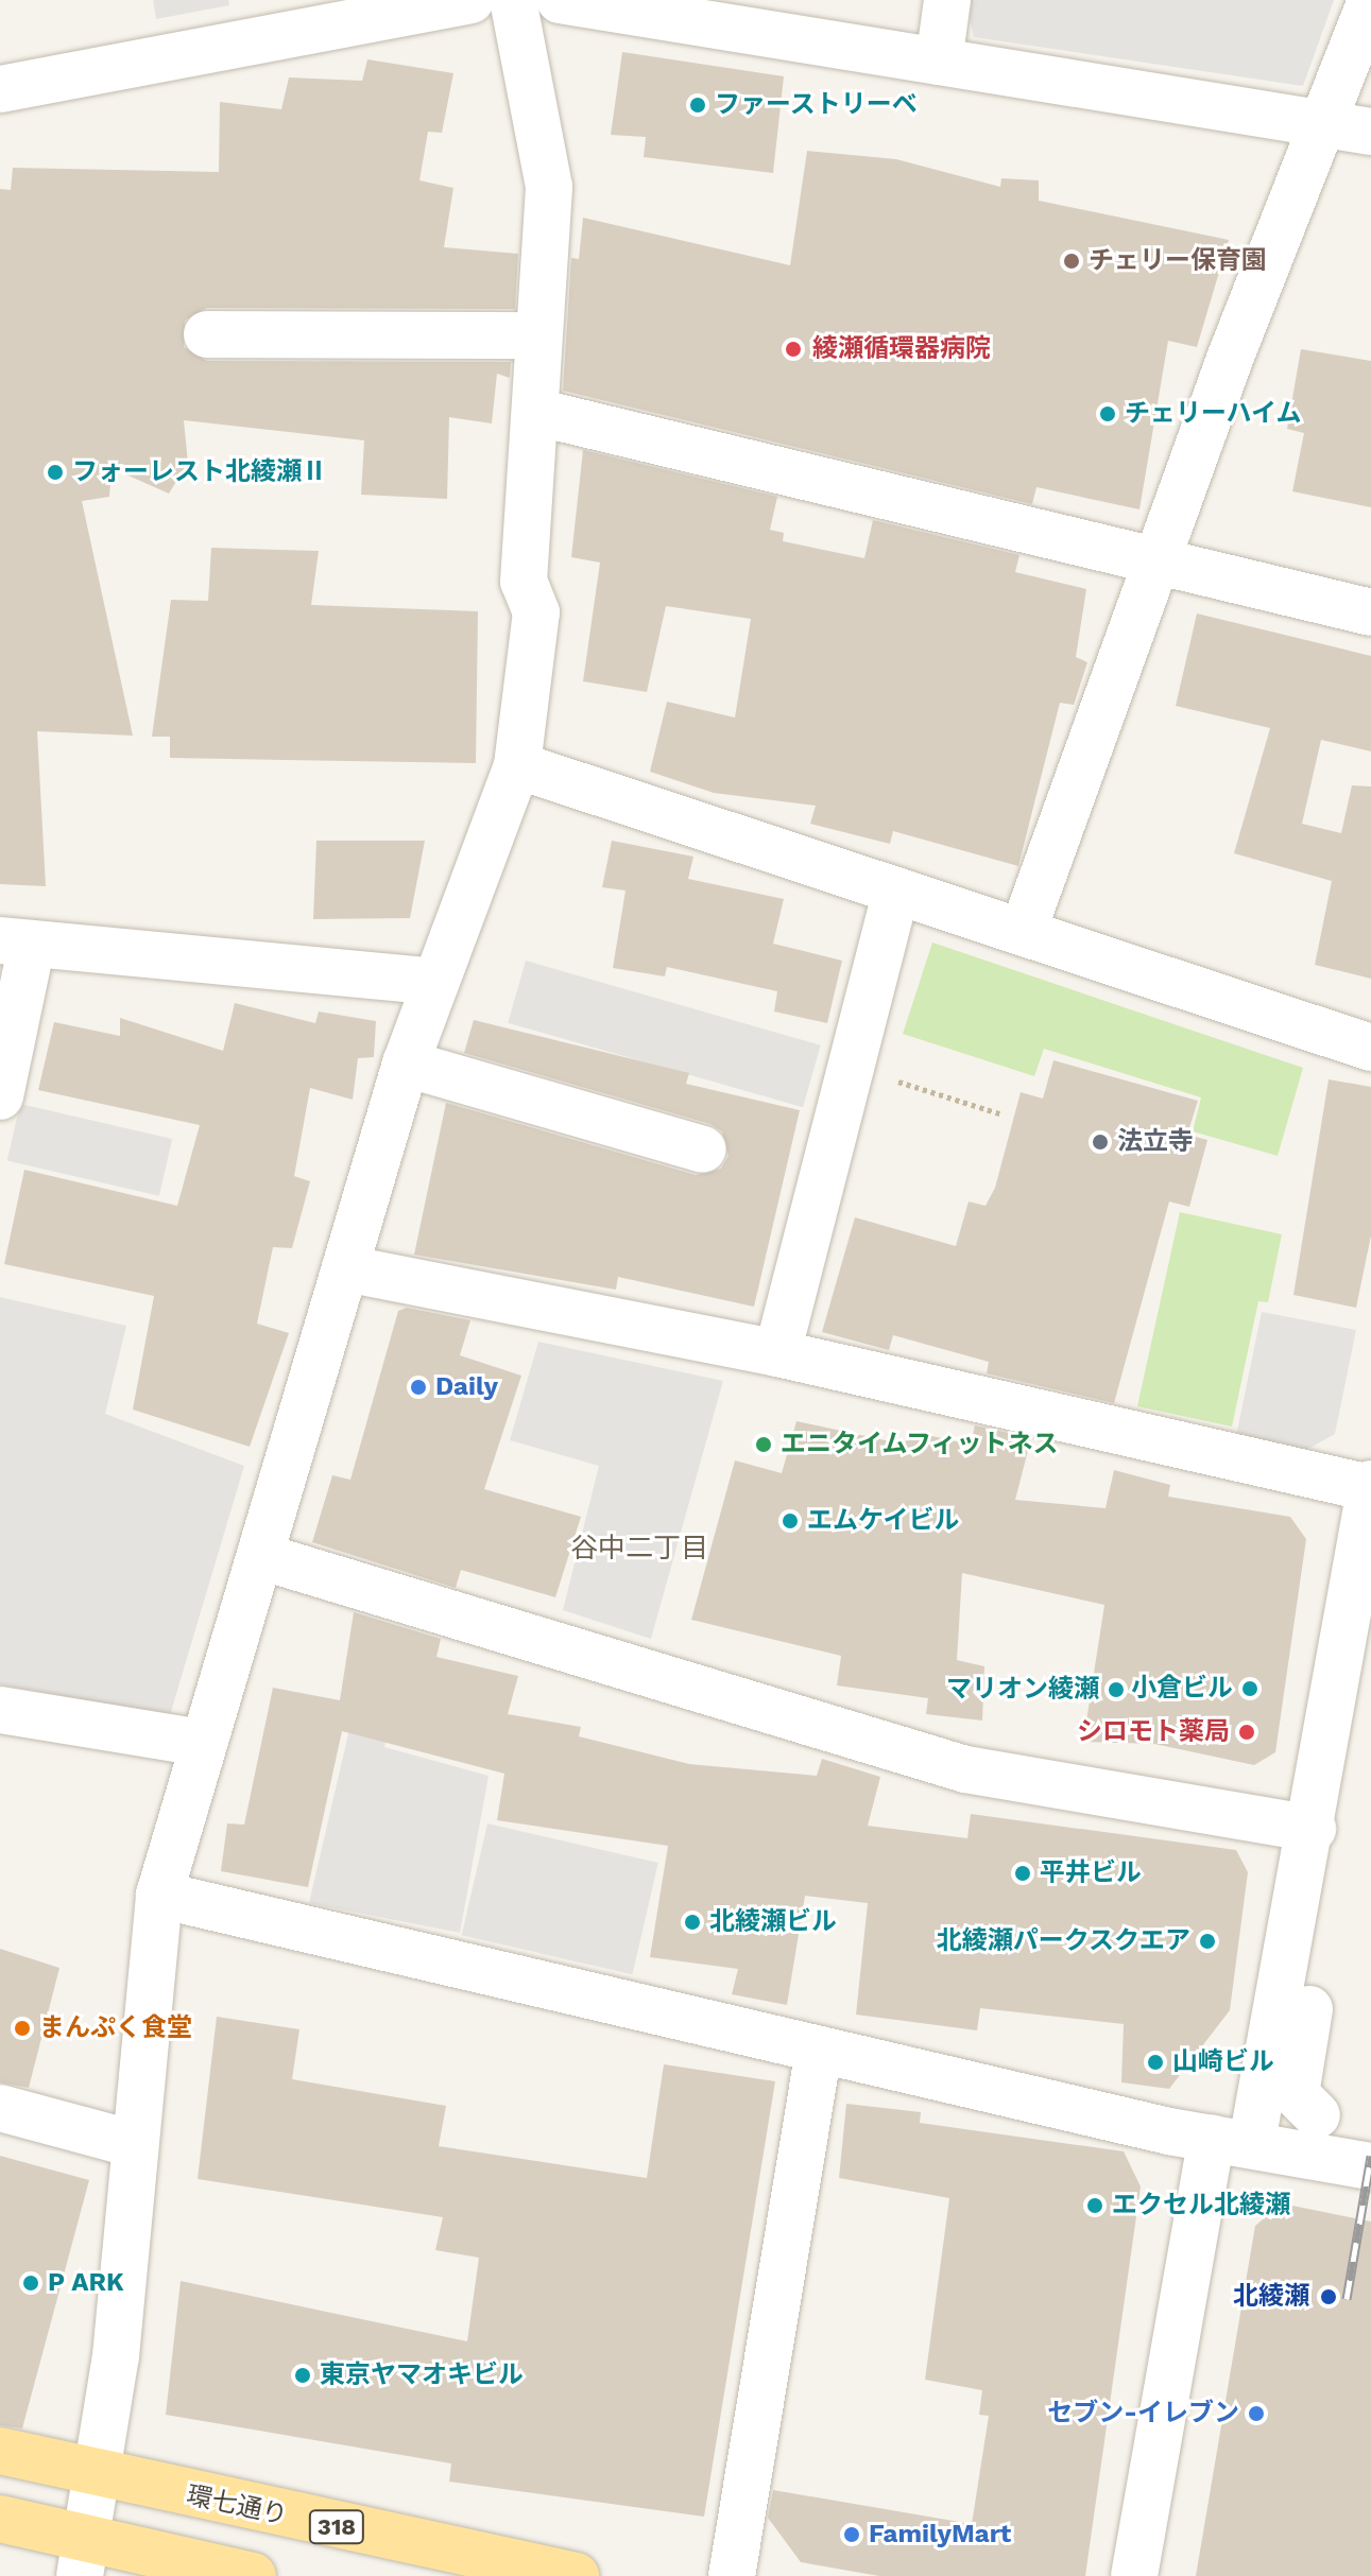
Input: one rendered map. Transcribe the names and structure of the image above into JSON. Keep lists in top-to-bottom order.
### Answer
{
  "streets": {
    "main road": ["環七通り", "318"]
  },
  "districts": ["谷中二丁目"],
  "places": [
    "ファーストリーベ",
    "チェリー保育園",
    "綾瀬循環器病院",
    "チェリーハイム",
    "フォーレスト北綾瀬Ⅱ",
    "法立寺",
    "Daily",
    "エニタイムフィットネス",
    "エムケイビル",
    "小倉ビル",
    "マリオン綾瀬",
    "シロモト薬局",
    "平井ビル",
    "北綾瀬ビル",
    "北綾瀬パークスクエア",
    "まんぷく食堂",
    "山崎ビル",
    "エクセル北綾瀬",
    "P ARK",
    "北綾瀬",
    "東京ヤマオキビル",
    "セブン-イレブン",
    "FamilyMart"
  ]
}
